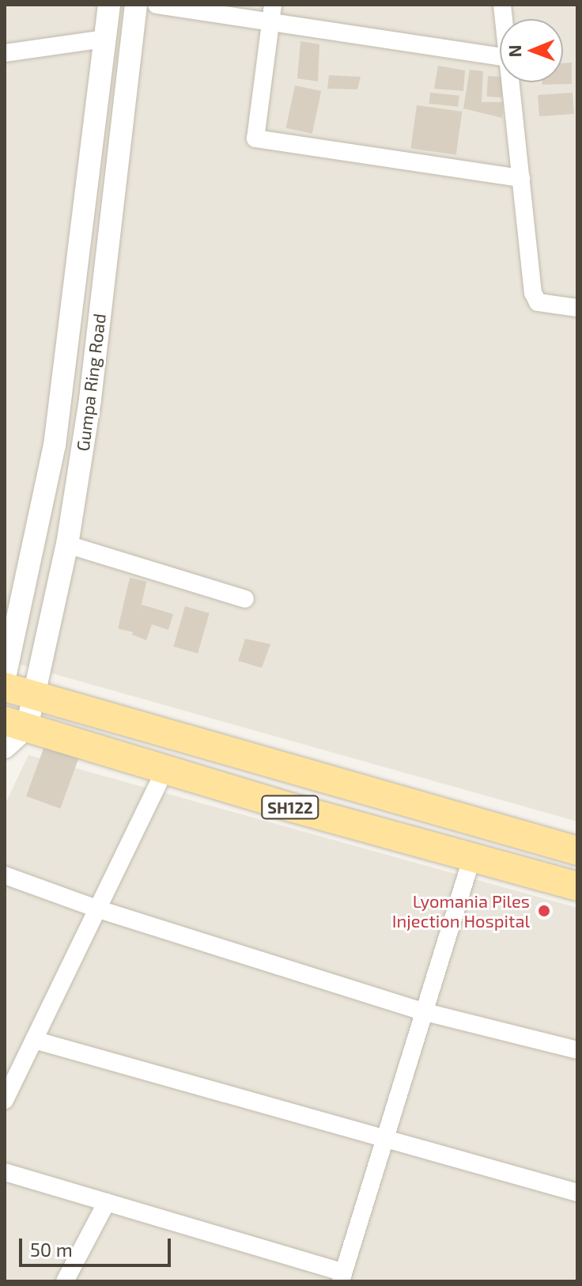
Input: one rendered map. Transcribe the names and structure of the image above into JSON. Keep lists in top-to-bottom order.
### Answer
{
  "streets": {
    "main road": ["SH122"],
    "street": ["Gumpa Ring Road"]
  },
  "crossings": [
    ["Gumpa Ring Road", "SH122"]
  ],
  "places": ["Lyomania Piles Injection Hospital"],
  "scale_bar": "50 m",
  "north": "left"
}
